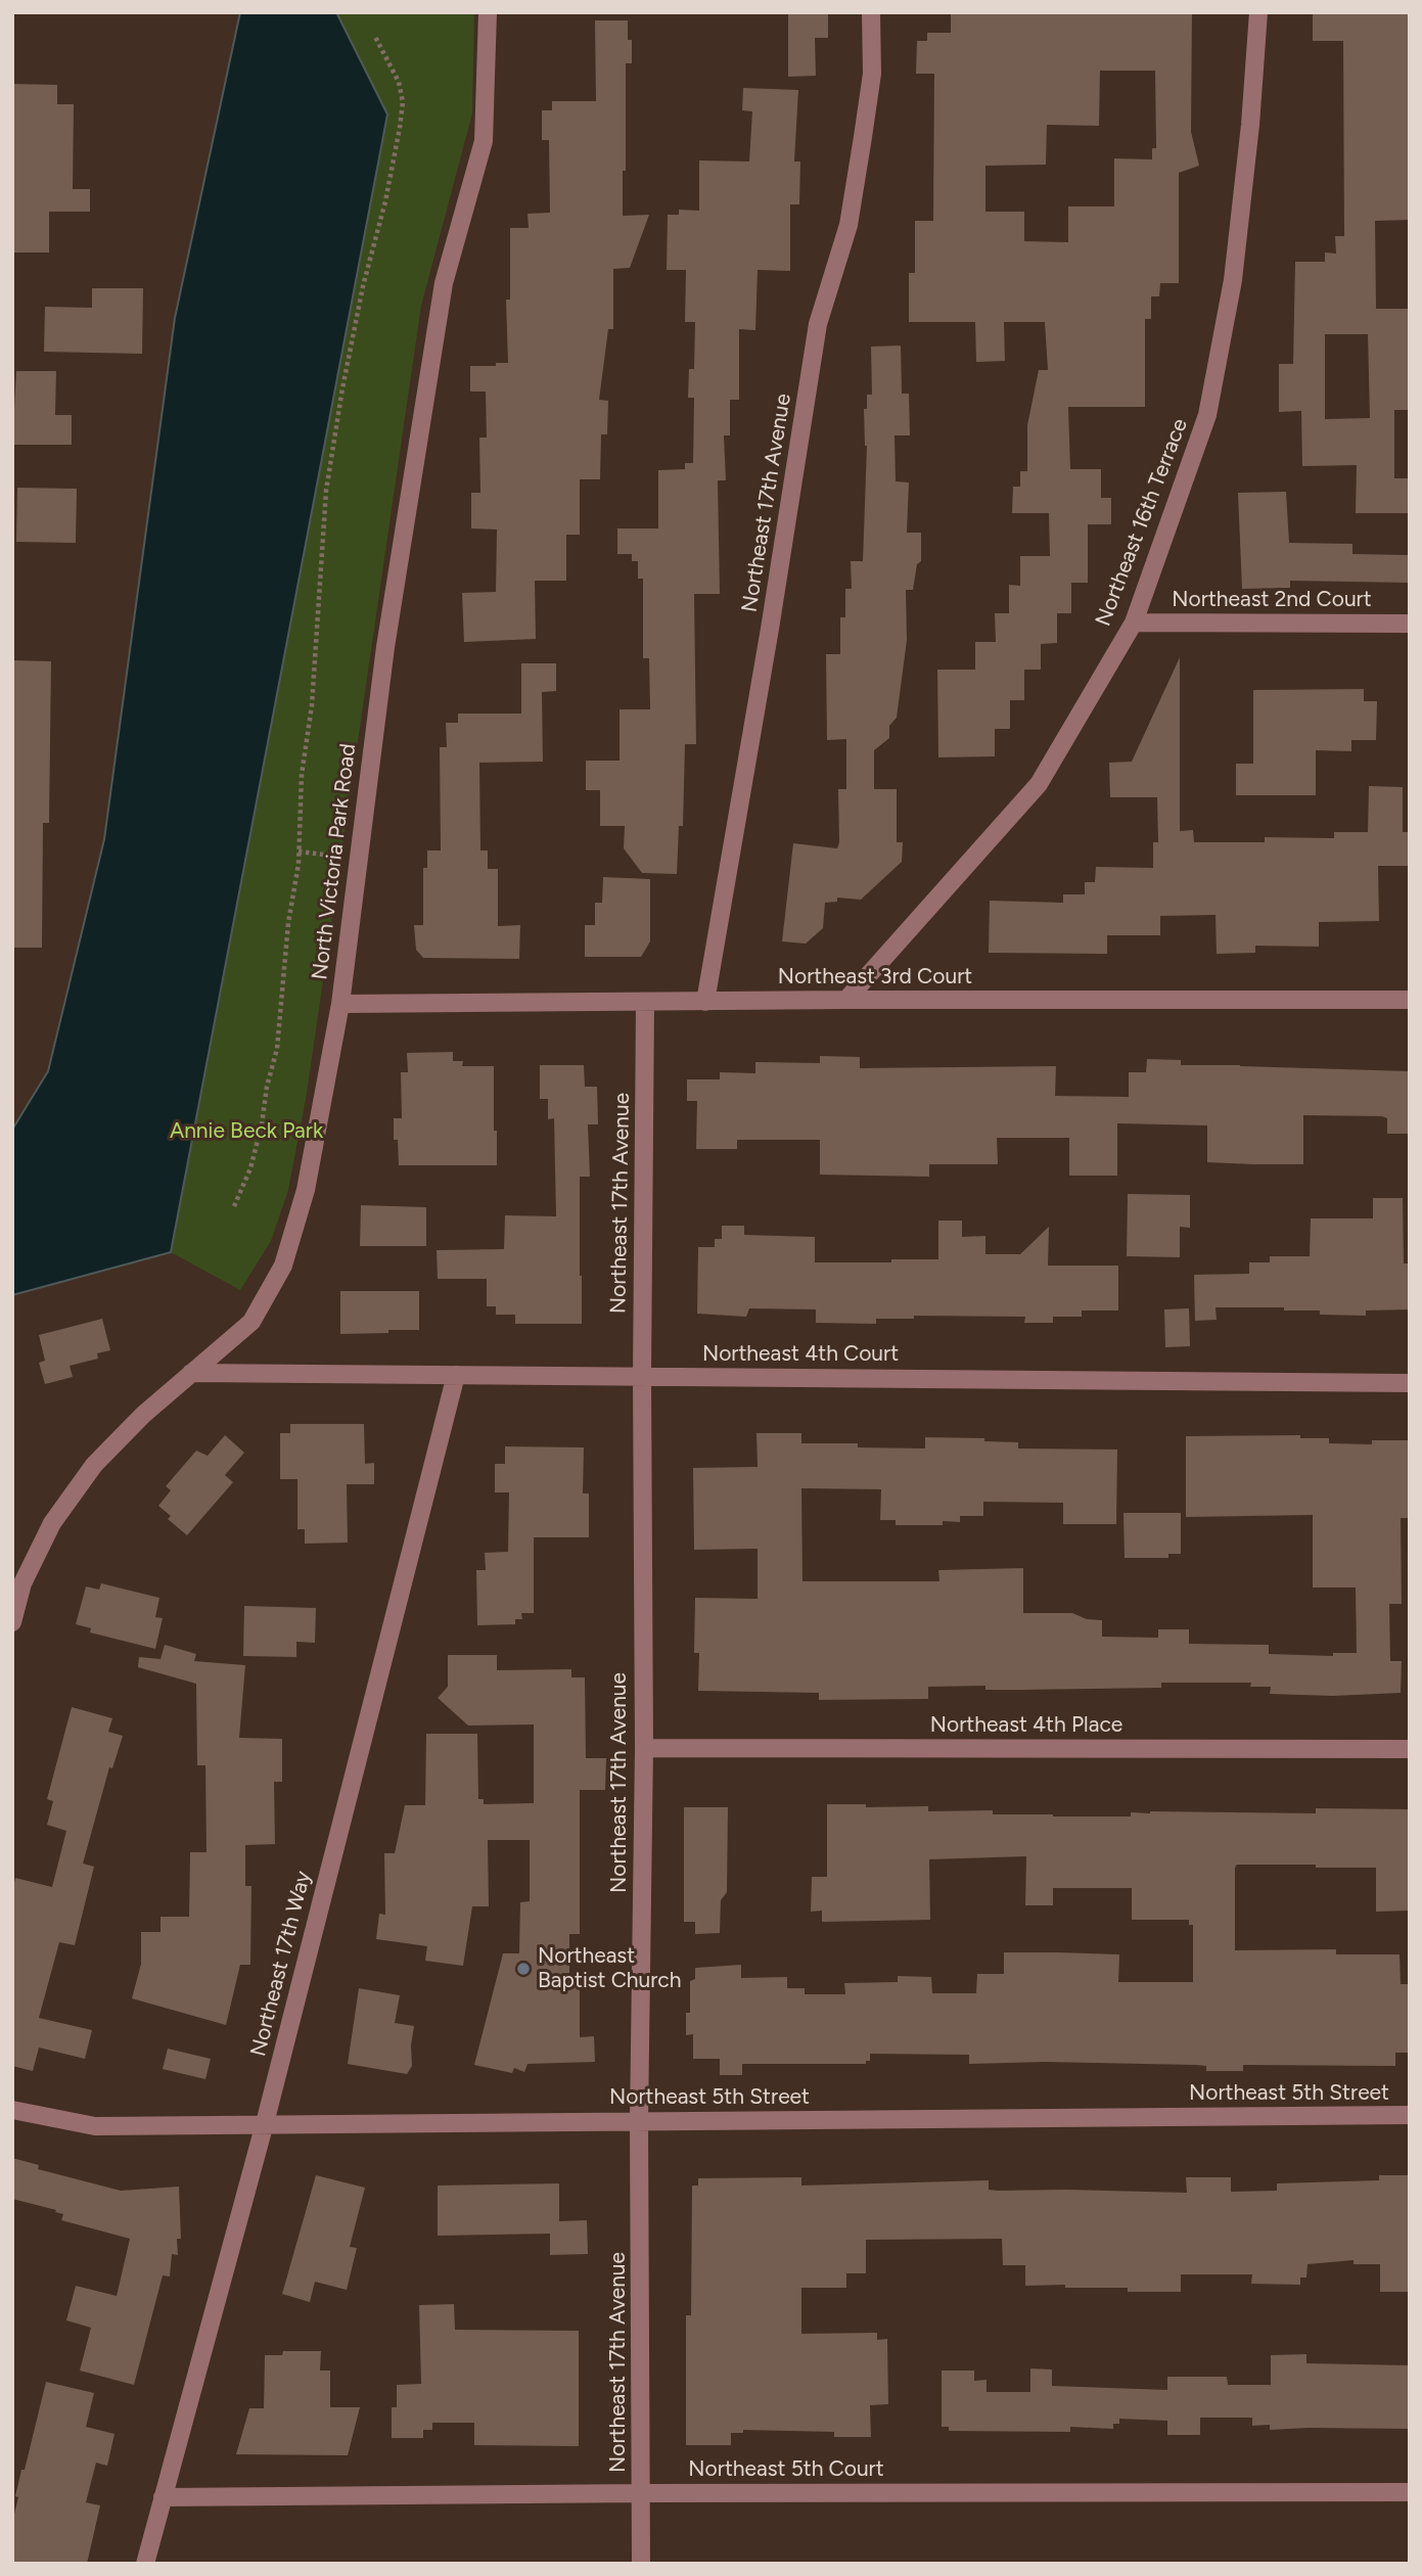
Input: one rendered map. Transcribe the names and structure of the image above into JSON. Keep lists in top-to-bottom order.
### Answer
{
  "streets": {
    "street": [
      "Northeast 17th Avenue",
      "Northeast 16th Terrace",
      "Northeast 2nd Court",
      "North Victoria Park Road",
      "Northeast 3rd Court",
      "Northeast 4th Court",
      "Northeast 4th Place",
      "Northeast 17th Way",
      "Northeast 5th Street",
      "Northeast 5th Court"
    ]
  },
  "crossings": [
    ["Northeast 17th Avenue", "Northeast 3rd Court"],
    ["Northeast 17th Avenue", "Northeast 4th Court"],
    ["Northeast 17th Avenue", "Northeast 4th Place"],
    ["Northeast 17th Avenue", "Northeast 5th Street"],
    ["Northeast 17th Avenue", "Northeast 5th Court"],
    ["Northeast 16th Terrace", "Northeast 2nd Court"],
    ["Northeast 16th Terrace", "Northeast 3rd Court"],
    ["North Victoria Park Road", "Northeast 3rd Court"],
    ["North Victoria Park Road", "Northeast 4th Court"],
    ["Northeast 4th Court", "Northeast 17th Way"],
    ["Northeast 17th Way", "Northeast 5th Street"],
    ["Northeast 17th Way", "Northeast 5th Court"]
  ],
  "parks": ["Annie Beck Park"],
  "places": ["Northeast Baptist Church"]
}
